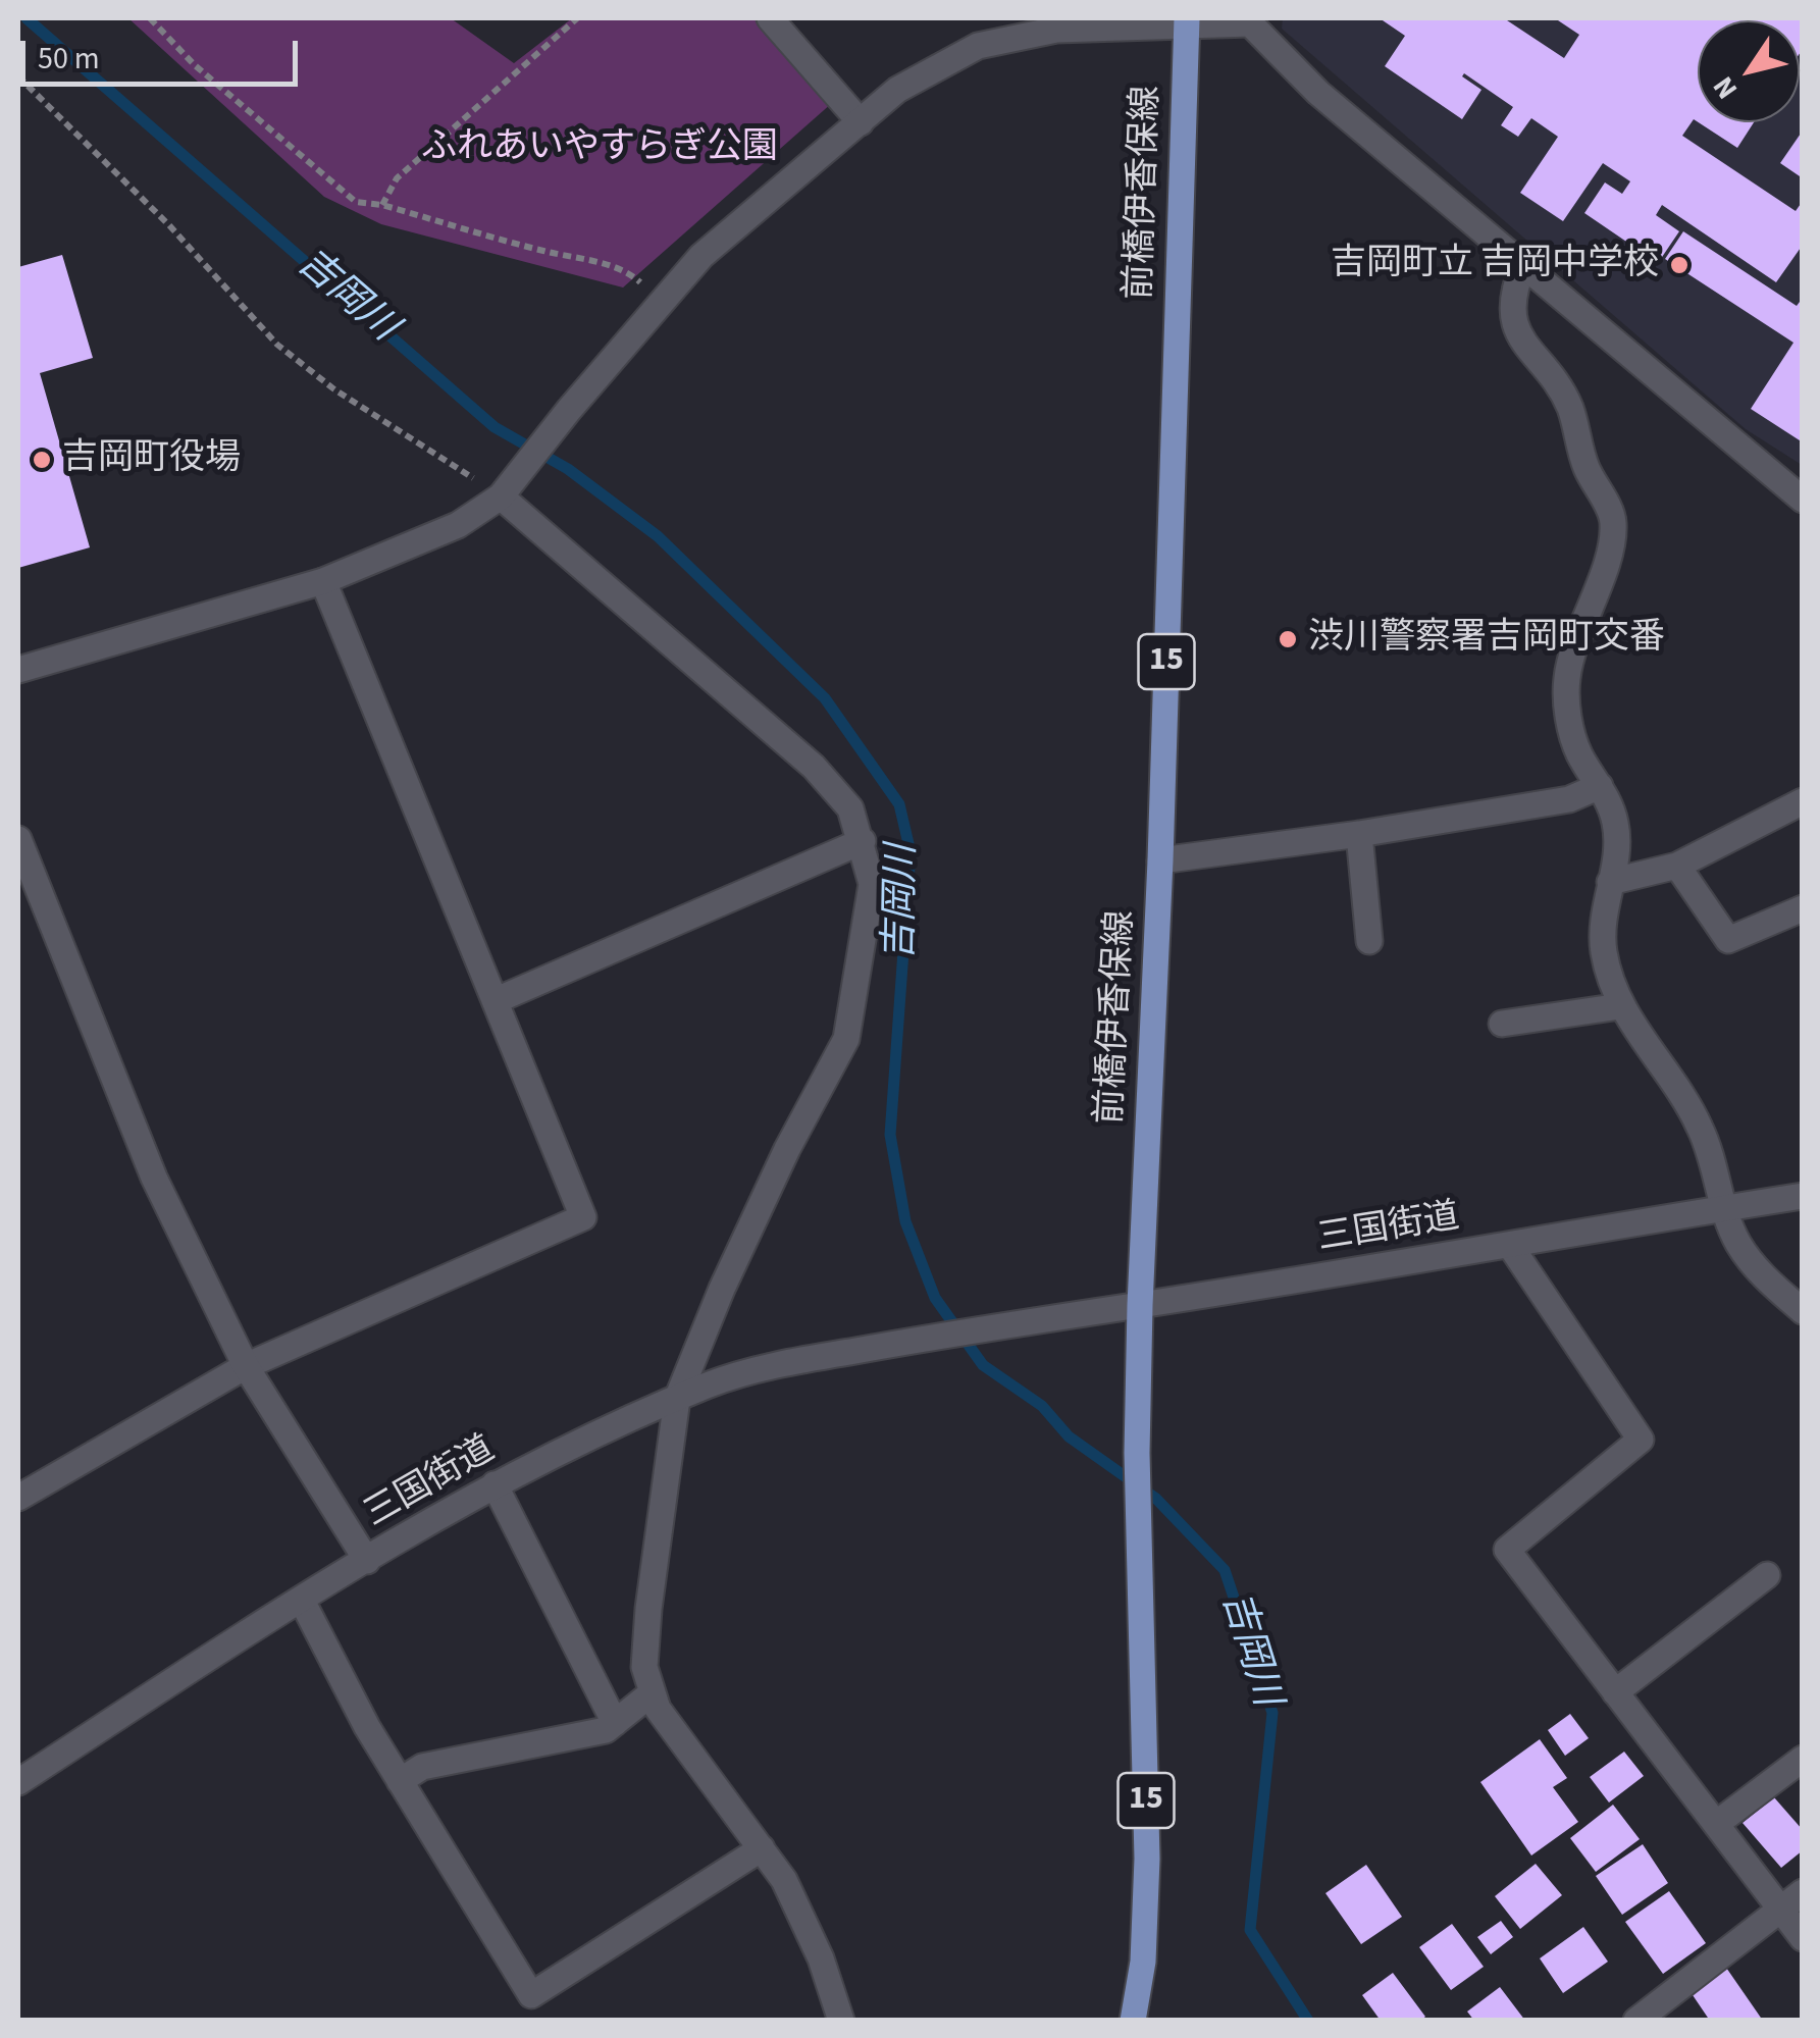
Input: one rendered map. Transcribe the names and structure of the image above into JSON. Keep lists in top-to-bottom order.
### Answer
{
  "streets": {
    "main road": ["前橋伊香保線", "15"],
    "street": ["三国街道"]
  },
  "crossings": [
    ["前橋伊香保線", "三国街道"]
  ],
  "water": ["吉岡川"],
  "parks": ["ふれあいやすらぎ公園"],
  "places": ["吉岡町立 吉岡中学校", "吉岡町役場", "渋川警察署吉岡町交番"],
  "scale_bar": "50 m",
  "north": "bottom left"
}
